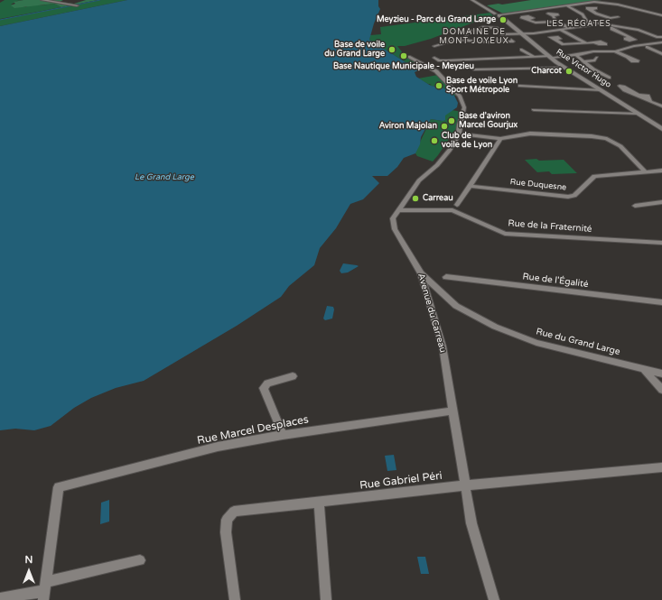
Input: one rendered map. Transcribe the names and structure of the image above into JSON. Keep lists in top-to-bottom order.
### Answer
{
  "streets": {
    "street": [
      "Rue Victor Hugo",
      "Rue Duquesne",
      "Rue de la Fraternité",
      "Rue de l'Égalité",
      "Avenue du Carreau",
      "Rue du Grand Large",
      "Rue Marcel Desplaces",
      "Rue Gabriel Péri"
    ]
  },
  "crossings": [
    ["Rue de la Fraternité", "Avenue du Carreau"],
    ["Avenue du Carreau", "Rue du Grand Large"],
    ["Avenue du Carreau", "Rue Marcel Desplaces"],
    ["Avenue du Carreau", "Rue Gabriel Péri"]
  ],
  "districts": ["LES RÉGATES", "DOMAINE DE MONT JOYEUX"],
  "water": ["Le Grand Large"],
  "places": [
    "Meyzieu - Parc du Grand Large",
    "Base de voile du Grand Large",
    "Base Nautique Municipale - Meyzieu",
    "Charcot",
    "Base de voile Lyon Sport Métropole",
    "Base d'aviron Marcel Gourjux",
    "Aviron Majolan",
    "Club de voile de Lyon",
    "Carreau"
  ],
  "north": "top"
}
